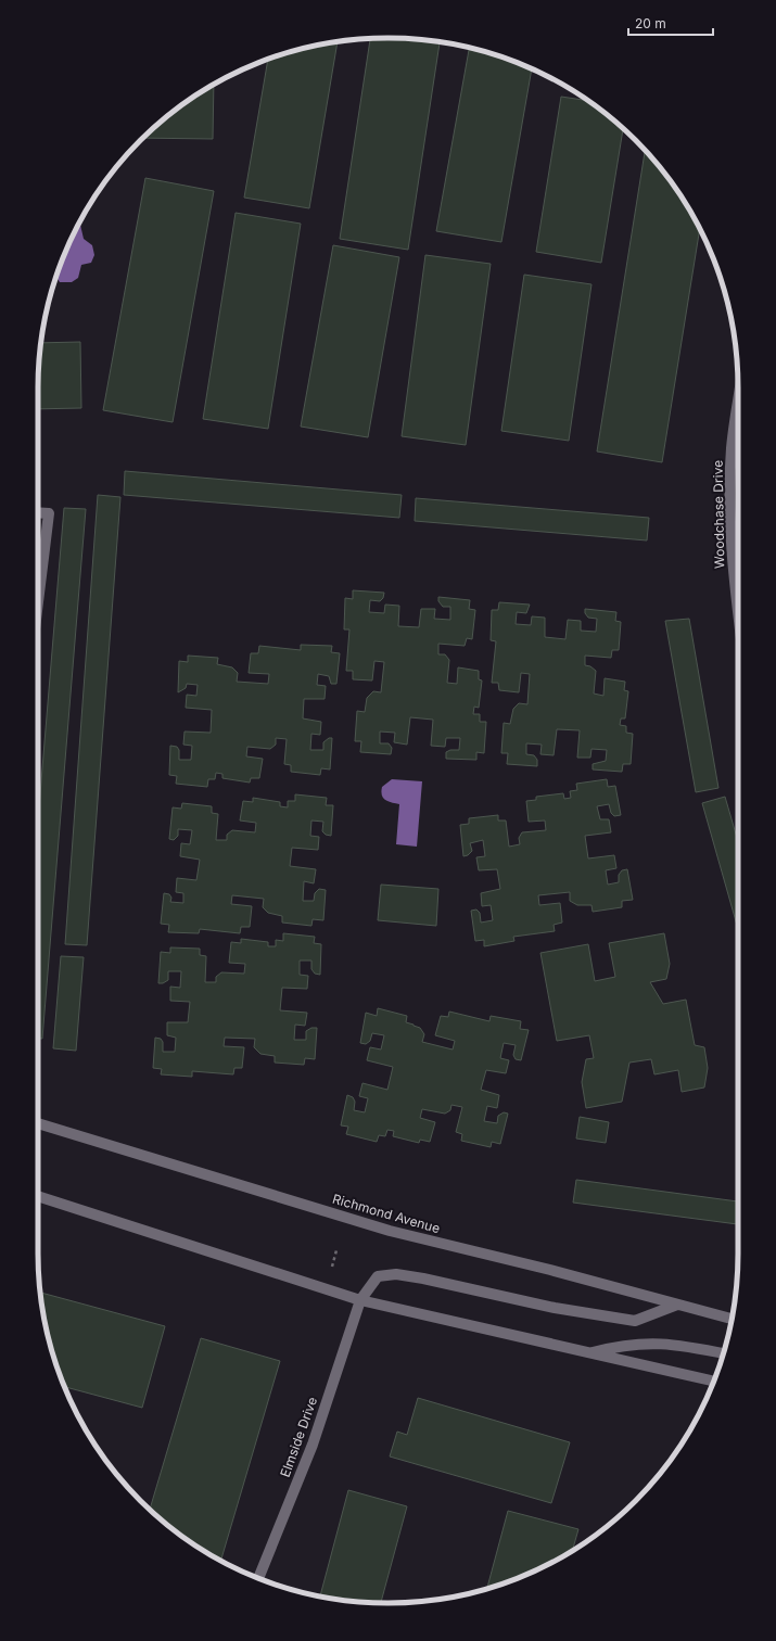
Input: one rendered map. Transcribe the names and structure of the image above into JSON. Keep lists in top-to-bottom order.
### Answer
{
  "streets": {
    "main road": ["Woodchase Drive", "Richmond Avenue", "Elmside Drive"]
  },
  "crossings": [
    ["Richmond Avenue", "Elmside Drive"]
  ],
  "scale_bar": "20 m"
}
